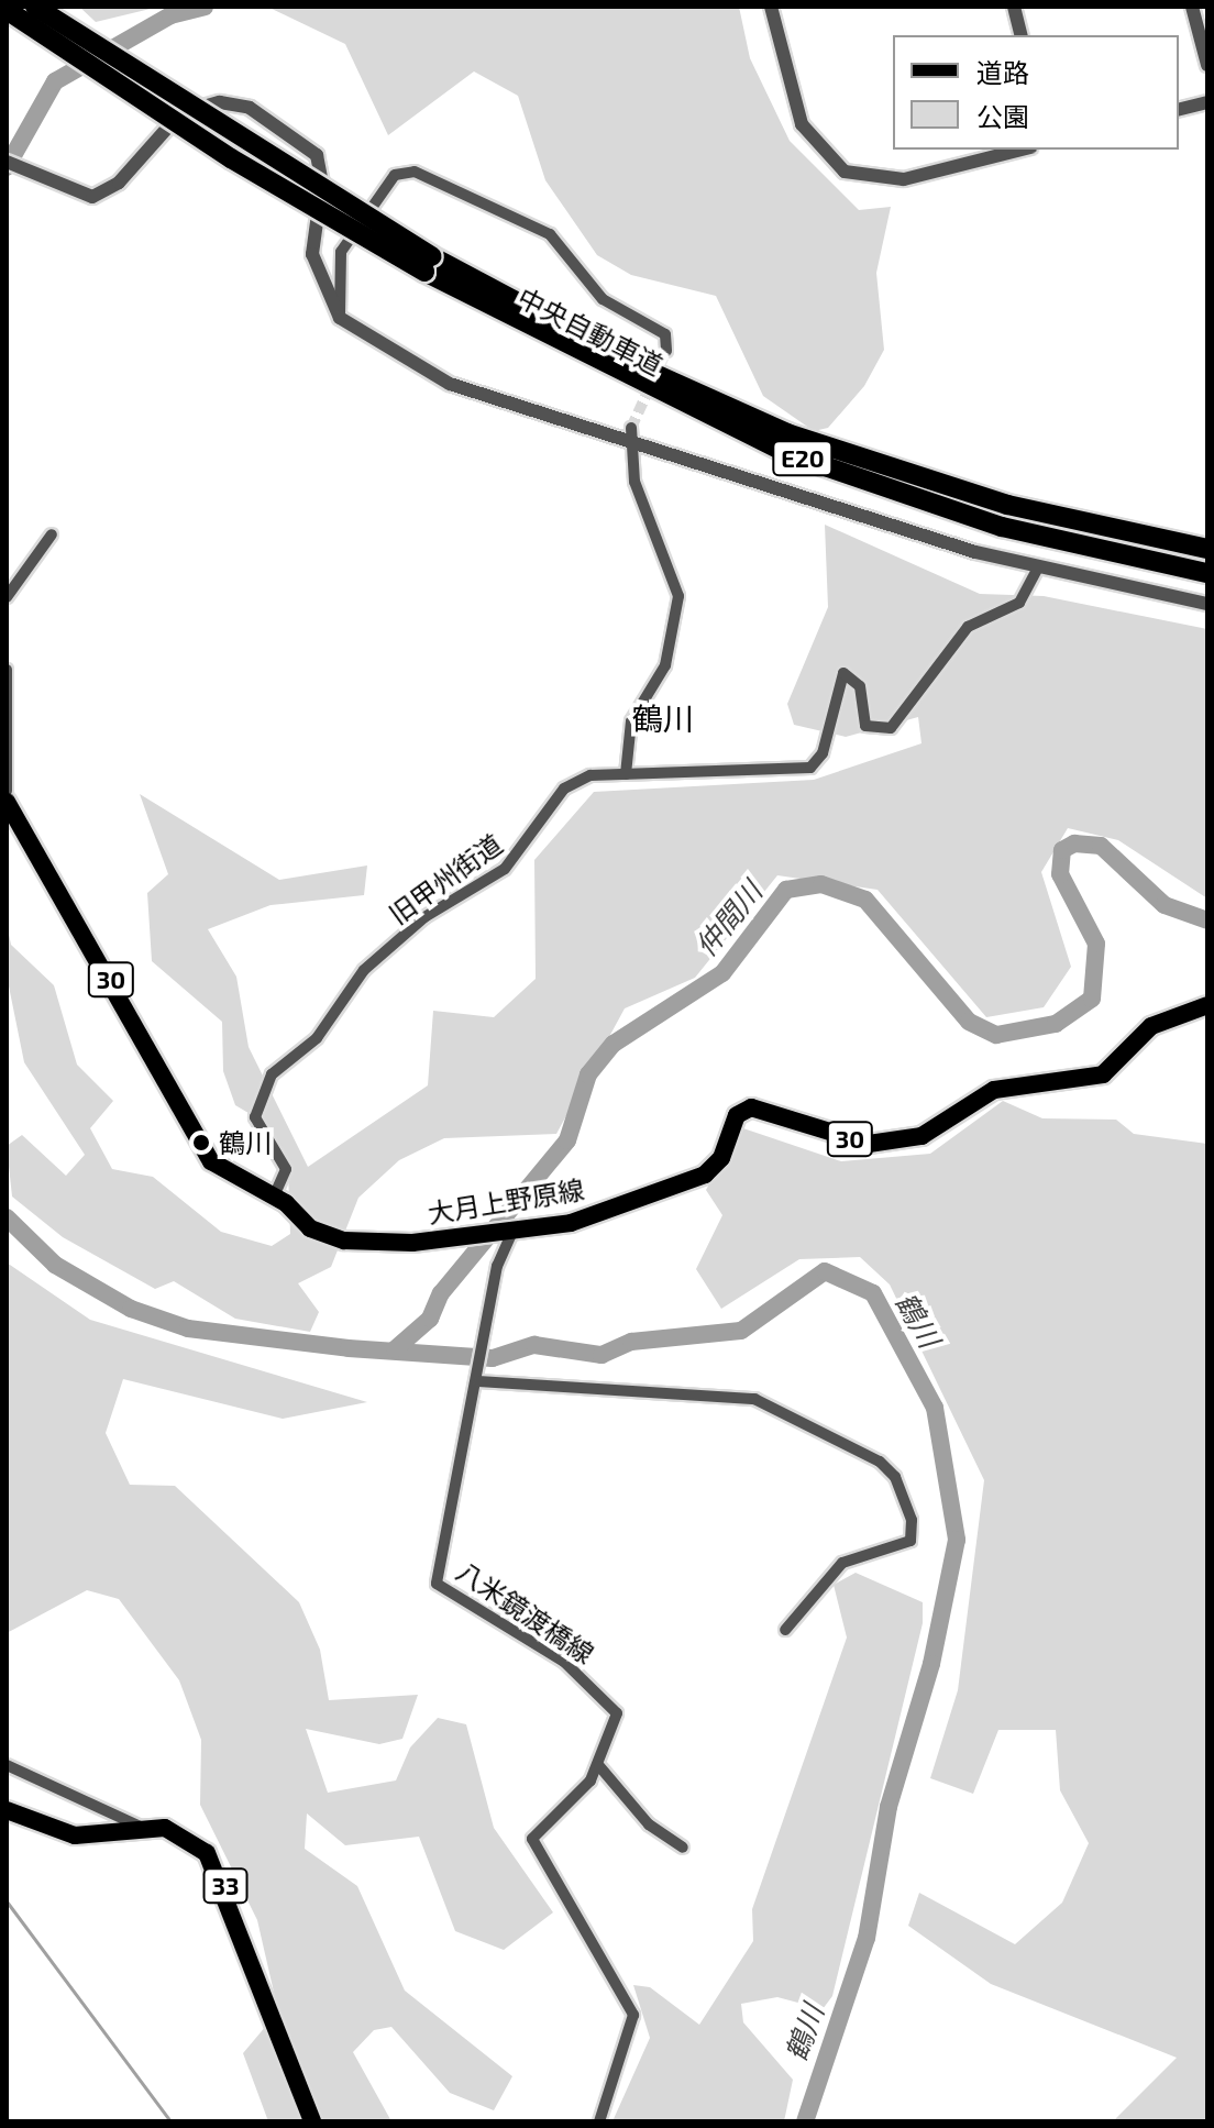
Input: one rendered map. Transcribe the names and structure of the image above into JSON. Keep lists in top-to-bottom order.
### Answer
{
  "streets": {
    "highway": ["中央自動車道", "E20"],
    "main road": ["30", "大月上野原線", "33"],
    "street": ["旧甲州街道", "八米鏡渡橋線"]
  },
  "crossings": [
    ["旧甲州街道", "大月上野原線"]
  ],
  "districts": ["鶴川"],
  "water": ["仲間川", "鶴川"],
  "places": ["鶴川"],
  "legend": ["道路", "公園"]
}
